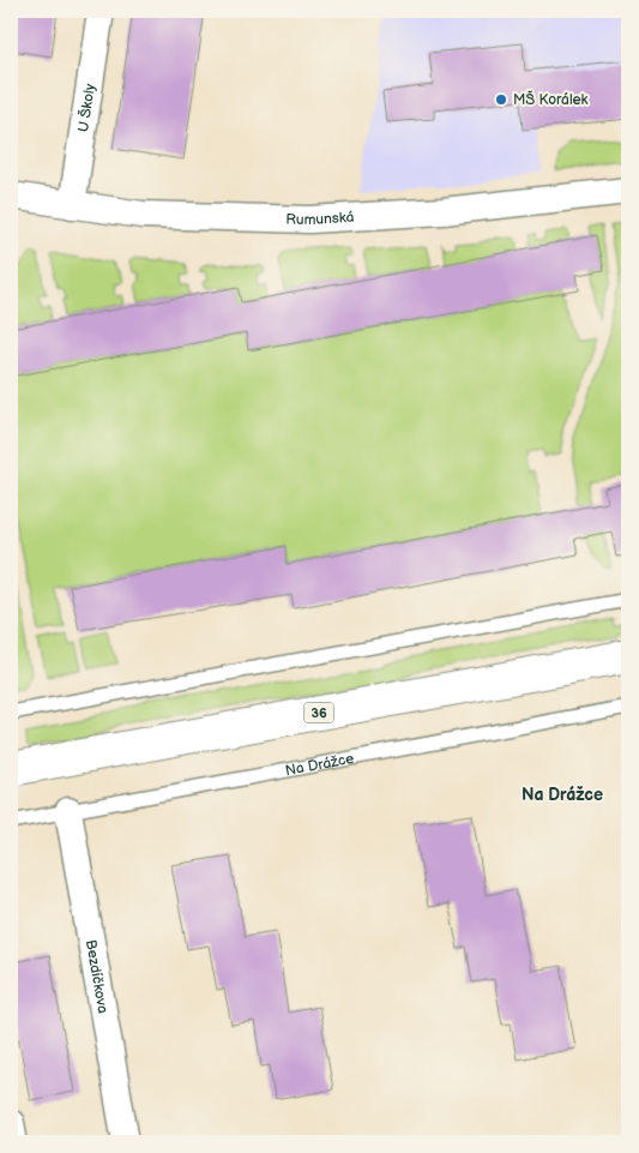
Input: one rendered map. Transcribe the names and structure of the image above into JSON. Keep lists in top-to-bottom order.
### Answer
{
  "streets": {
    "main road": ["36"],
    "street": ["U Školy", "Rumunská", "Bezdíčkova"],
    "lane": ["Na Drážce"]
  },
  "crossings": [
    ["U Školy", "Rumunská"],
    ["Na Drážce", "Bezdíčkova"]
  ],
  "districts": ["Na Drážce"],
  "places": ["MŠ Korálek"]
}
